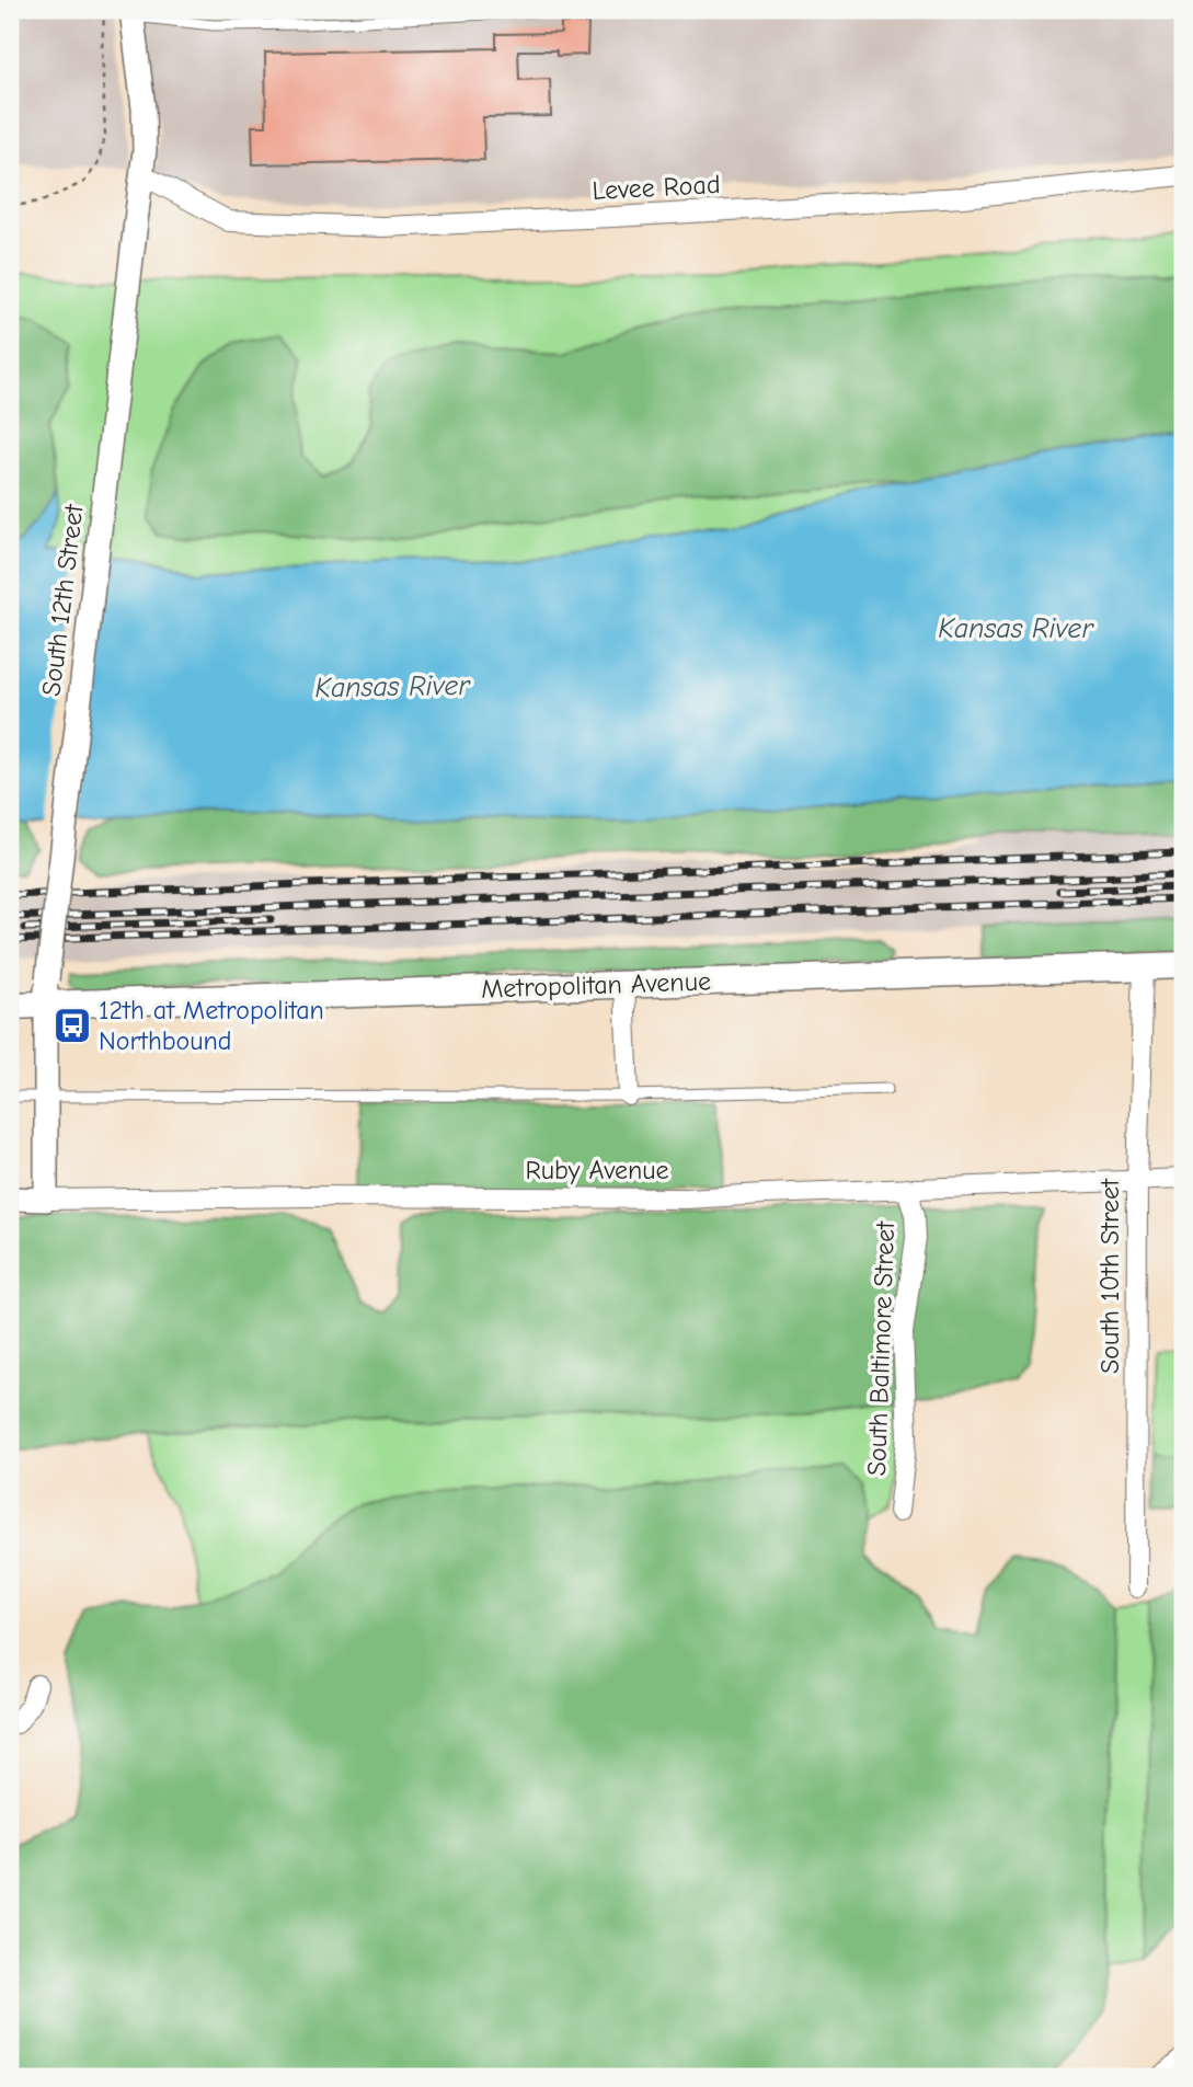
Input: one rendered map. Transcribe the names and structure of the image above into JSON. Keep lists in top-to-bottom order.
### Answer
{
  "streets": {
    "main road": ["Metropolitan Avenue"],
    "street": [
      "Levee Road",
      "South 12th Street",
      "Ruby Avenue",
      "South 10th Street",
      "South Baltimore Street"
    ]
  },
  "crossings": [
    ["Levee Road", "South 12th Street"],
    ["South 12th Street", "Metropolitan Avenue"],
    ["South 12th Street", "Ruby Avenue"],
    ["Metropolitan Avenue", "South 10th Street"],
    ["Ruby Avenue", "South 10th Street"],
    ["Ruby Avenue", "South Baltimore Street"]
  ],
  "water": ["Kansas River"],
  "places": {
    "bus stop": ["12th at Metropolitan Northbound"]
  }
}
